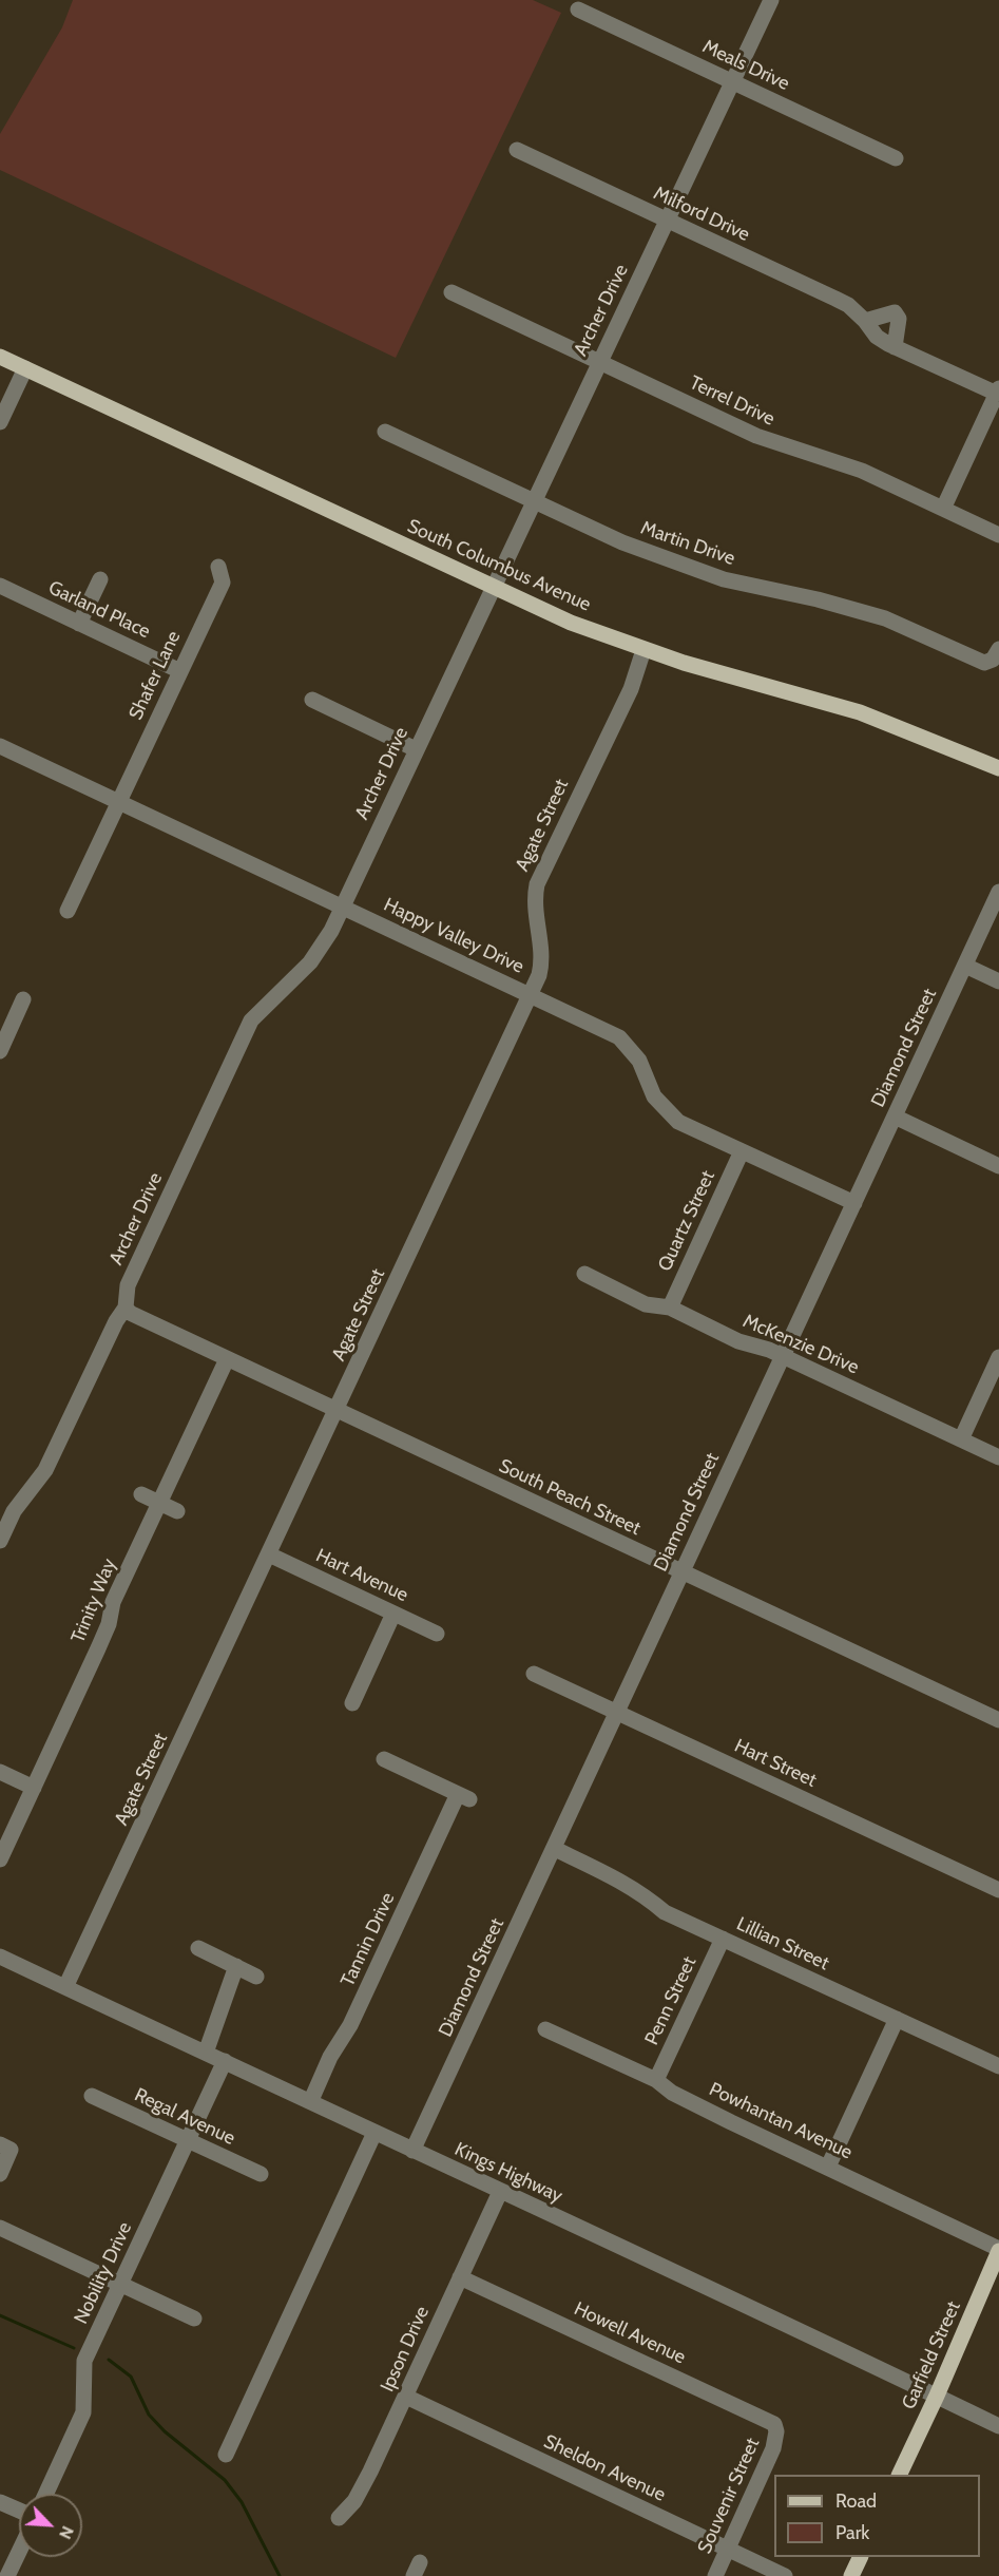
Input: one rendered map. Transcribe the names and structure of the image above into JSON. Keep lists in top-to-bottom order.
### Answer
{
  "streets": {
    "main road": ["South Columbus Avenue", "Garfield Street"],
    "street": [
      "Meals Drive",
      "Milford Drive",
      "Archer Drive",
      "Terrel Drive",
      "Martin Drive",
      "Garland Place",
      "Shafer Lane",
      "Agate Street",
      "Happy Valley Drive",
      "Diamond Street",
      "Quartz Street",
      "McKenzie Drive",
      "South Peach Street",
      "Hart Avenue",
      "Trinity Way",
      "Hart Street",
      "Tannin Drive",
      "Lillian Street",
      "Penn Street",
      "Regal Avenue",
      "Powhantan Avenue",
      "Kings Highway",
      "Nobility Drive",
      "Howell Avenue",
      "Ipson Drive",
      "Sheldon Avenue",
      "Souvenir Street"
    ]
  },
  "crossings": [
    ["Meals Drive", "Archer Drive"],
    ["Milford Drive", "Archer Drive"],
    ["Archer Drive", "Terrel Drive"],
    ["Archer Drive", "Martin Drive"],
    ["Archer Drive", "South Columbus Avenue"],
    ["Archer Drive", "Happy Valley Drive"],
    ["Archer Drive", "South Peach Street"],
    ["South Columbus Avenue", "Agate Street"],
    ["Garland Place", "Shafer Lane"],
    ["Shafer Lane", "Happy Valley Drive"],
    ["Agate Street", "Happy Valley Drive"],
    ["Agate Street", "South Peach Street"],
    ["Agate Street", "Hart Avenue"],
    ["Agate Street", "Kings Highway"],
    ["Happy Valley Drive", "Diamond Street"],
    ["Happy Valley Drive", "Quartz Street"],
    ["Diamond Street", "McKenzie Drive"],
    ["Diamond Street", "South Peach Street"],
    ["Diamond Street", "Hart Street"],
    ["Diamond Street", "Lillian Street"],
    ["Diamond Street", "Kings Highway"],
    ["Quartz Street", "McKenzie Drive"],
    ["South Peach Street", "Trinity Way"],
    ["Tannin Drive", "Kings Highway"],
    ["Lillian Street", "Penn Street"],
    ["Penn Street", "Powhantan Avenue"],
    ["Regal Avenue", "Nobility Drive"],
    ["Powhantan Avenue", "Garfield Street"],
    ["Kings Highway", "Nobility Drive"],
    ["Kings Highway", "Ipson Drive"],
    ["Kings Highway", "Garfield Street"],
    ["Howell Avenue", "Ipson Drive"],
    ["Howell Avenue", "Souvenir Street"],
    ["Ipson Drive", "Sheldon Avenue"],
    ["Sheldon Avenue", "Souvenir Street"]
  ],
  "legend": ["Road", "Park"],
  "north": "bottom right"
}
